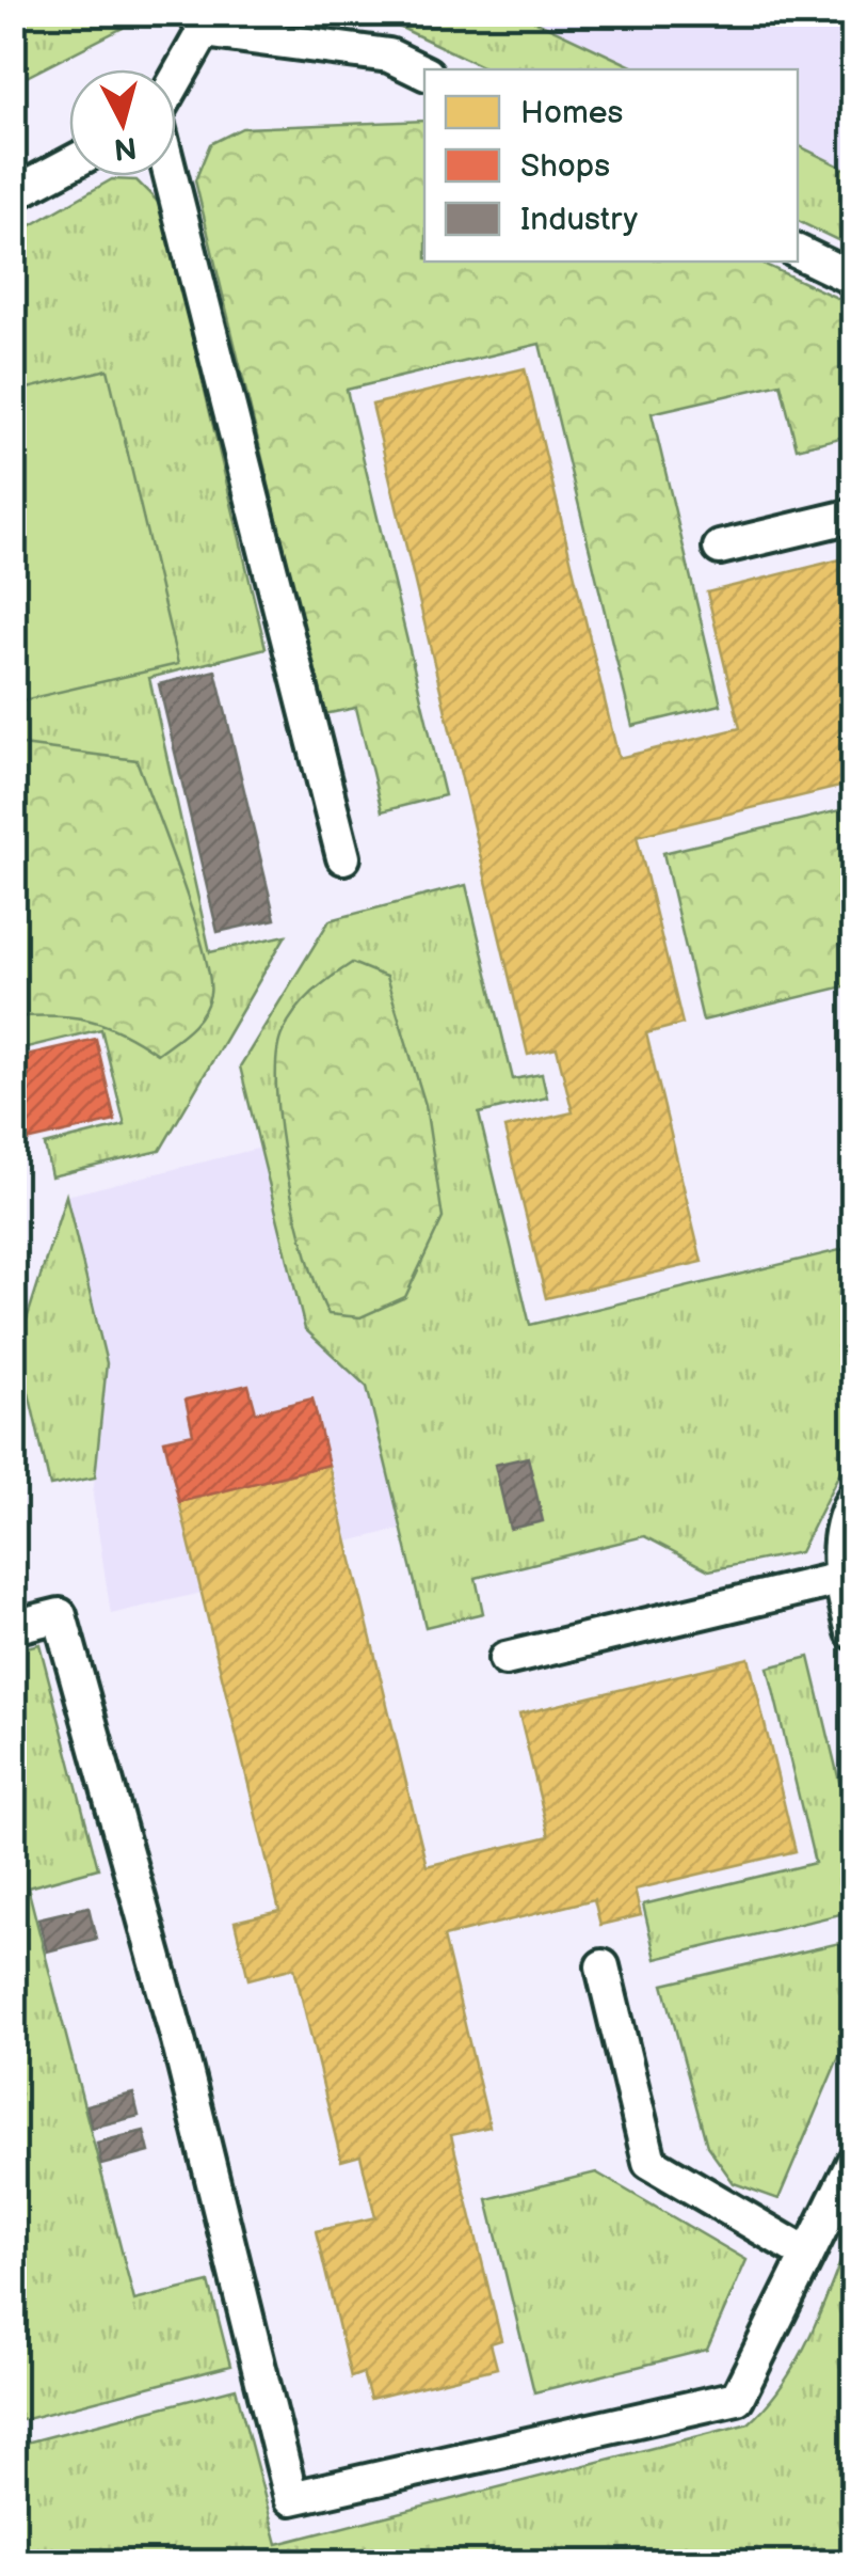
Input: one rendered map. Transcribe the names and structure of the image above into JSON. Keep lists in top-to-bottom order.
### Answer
{
  "legend": ["Homes", "Shops", "Industry"],
  "north": "bottom"
}
